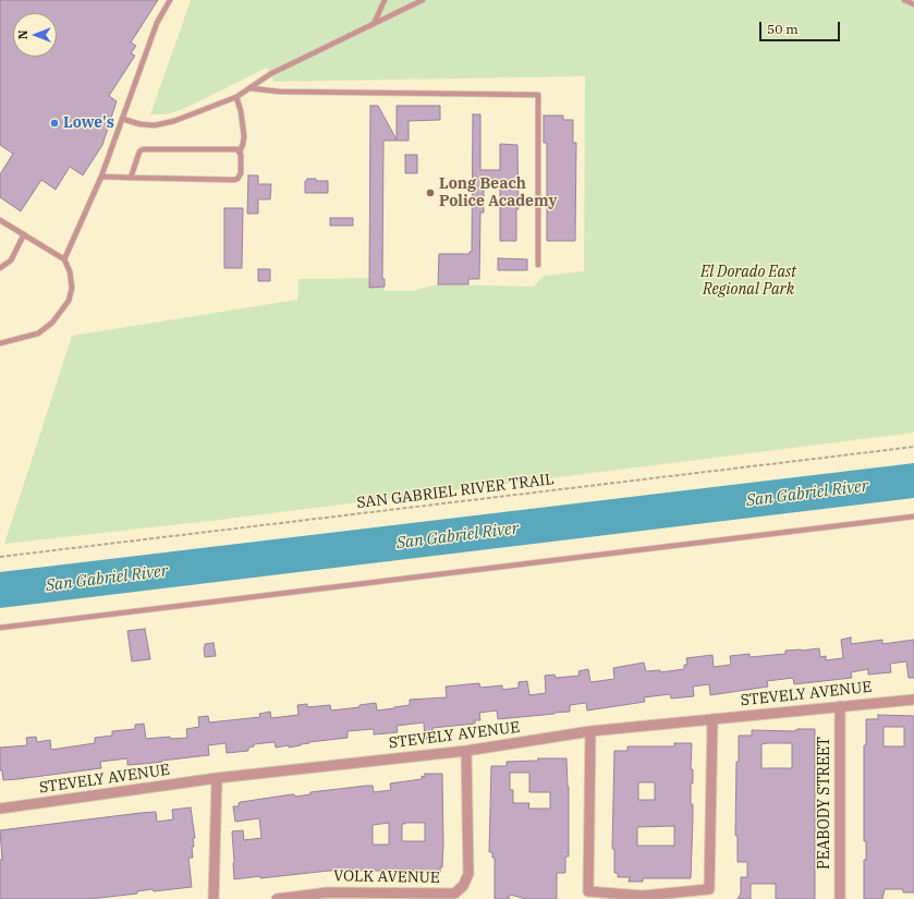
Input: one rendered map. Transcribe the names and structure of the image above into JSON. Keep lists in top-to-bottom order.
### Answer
{
  "streets": {
    "street": ["STEVELY AVENUE", "PEABODY STREET", "VOLK AVENUE"],
    "path": ["SAN GABRIEL RIVER TRAIL"]
  },
  "crossings": [
    ["STEVELY AVENUE", "PEABODY STREET"],
    ["STEVELY AVENUE", "VOLK AVENUE"]
  ],
  "water": ["San Gabriel River"],
  "parks": ["El Dorado East Regional Park"],
  "places": ["Lowe's", "Long Beach Police Academy"],
  "scale_bar": "50 m",
  "north": "left"
}
